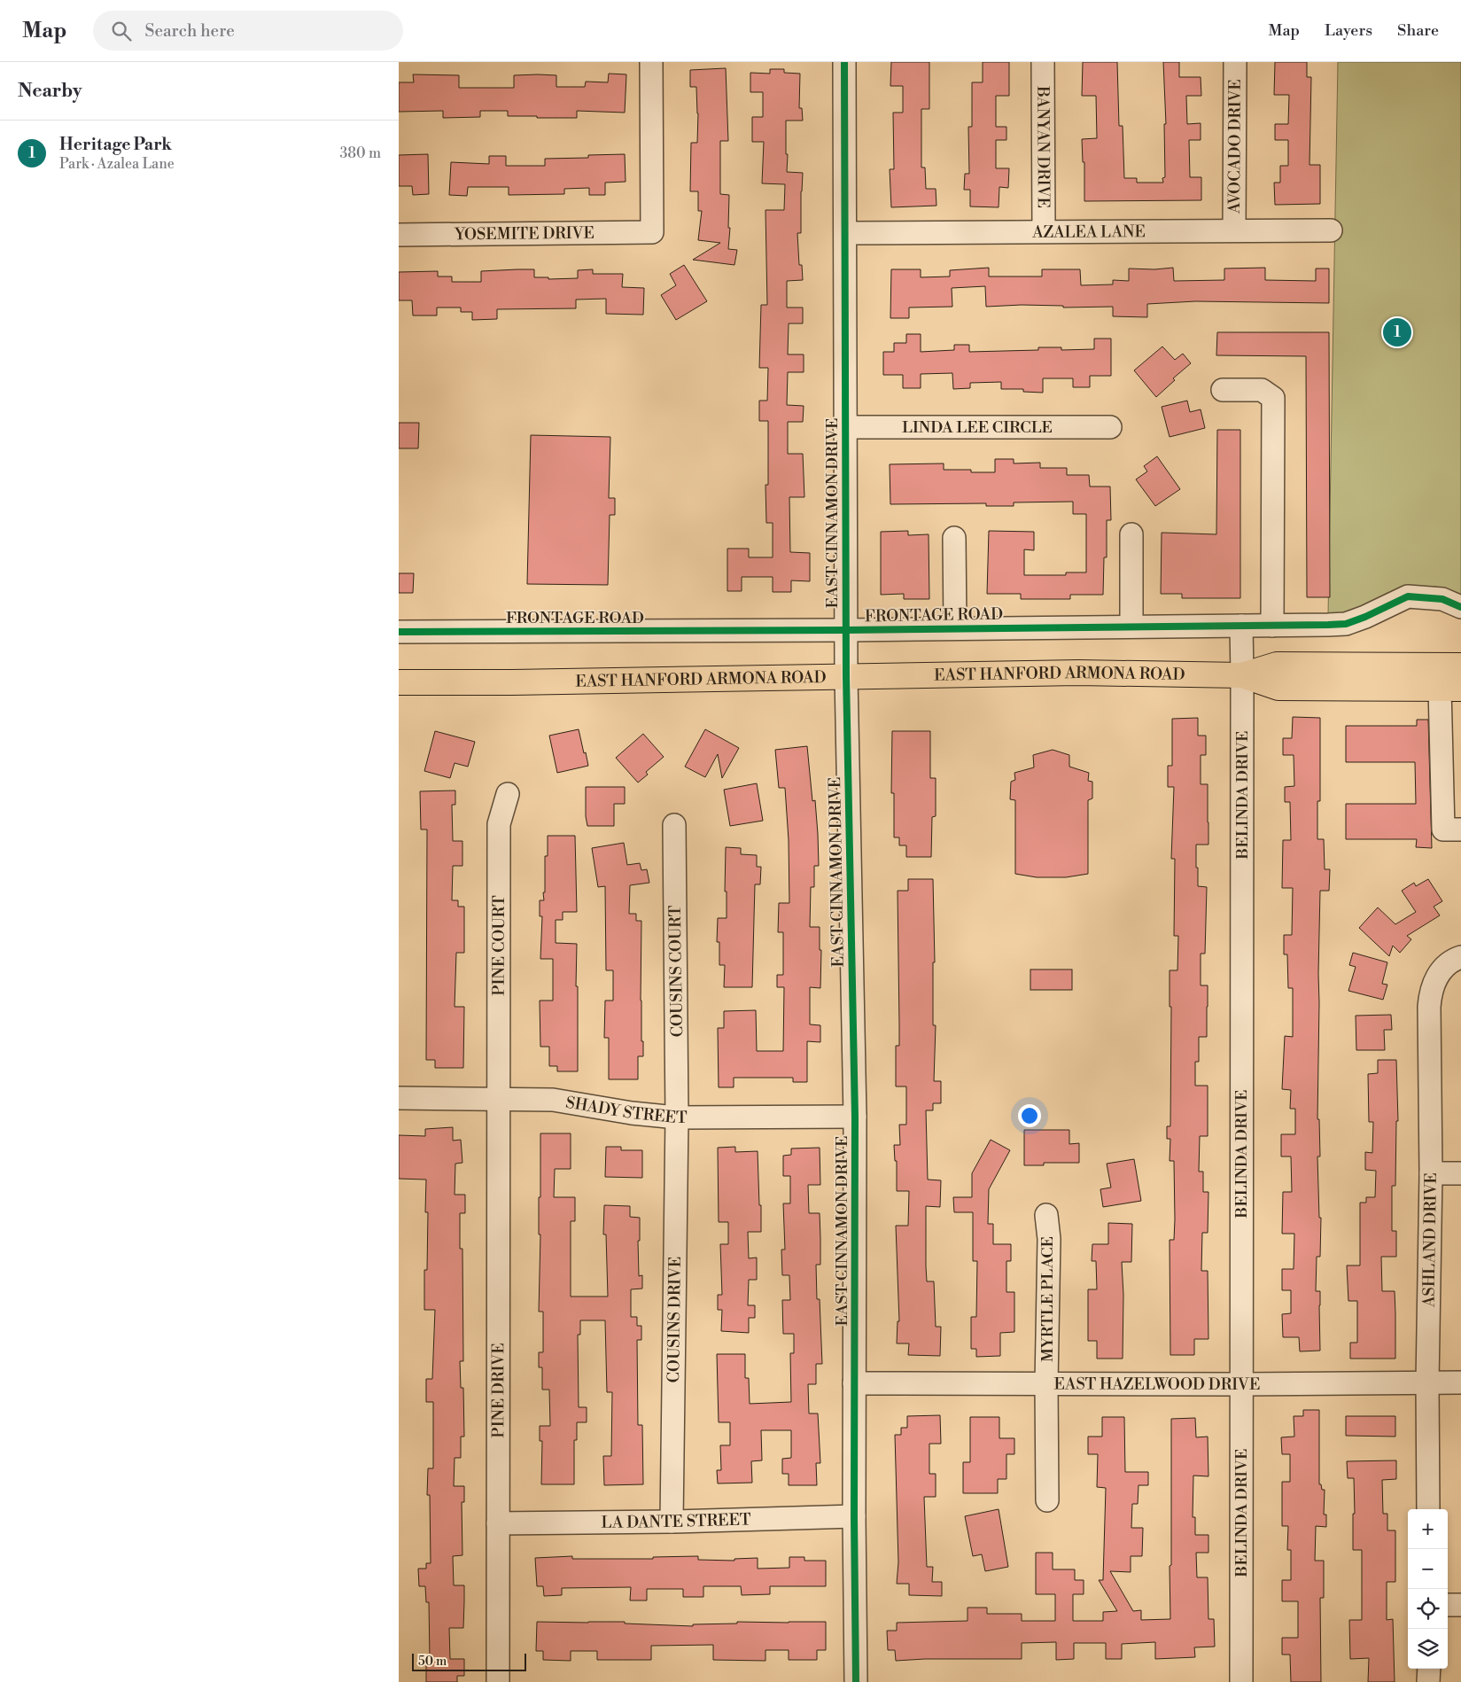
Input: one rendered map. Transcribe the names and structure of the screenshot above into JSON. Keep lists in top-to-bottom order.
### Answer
{
  "streets": {
    "main road": ["EAST HANFORD ARMONA ROAD"],
    "street": [
      "AVOCADO DRIVE",
      "BANYAN DRIVE",
      "AZALEA LANE",
      "YOSEMITE DRIVE",
      "LINDA LEE CIRCLE",
      "EAST CINNAMON DRIVE",
      "FRONTAGE ROAD",
      "BELINDA DRIVE",
      "PINE COURT",
      "COUSINS COURT",
      "SHADY STREET",
      "ASHLAND DRIVE",
      "MYRTLE PLACE",
      "COUSINS DRIVE",
      "EAST HAZELWOOD DRIVE",
      "PINE DRIVE",
      "LA DANTE STREET"
    ]
  },
  "crossings": [
    ["AVOCADO DRIVE", "AZALEA LANE"],
    ["BANYAN DRIVE", "AZALEA LANE"],
    ["AZALEA LANE", "EAST CINNAMON DRIVE"],
    ["LINDA LEE CIRCLE", "EAST CINNAMON DRIVE"],
    ["EAST CINNAMON DRIVE", "FRONTAGE ROAD"],
    ["EAST CINNAMON DRIVE", "EAST HANFORD ARMONA ROAD"],
    ["EAST CINNAMON DRIVE", "SHADY STREET"],
    ["EAST CINNAMON DRIVE", "EAST HAZELWOOD DRIVE"],
    ["EAST CINNAMON DRIVE", "LA DANTE STREET"],
    ["FRONTAGE ROAD", "BELINDA DRIVE"],
    ["EAST HANFORD ARMONA ROAD", "BELINDA DRIVE"],
    ["BELINDA DRIVE", "EAST HAZELWOOD DRIVE"],
    ["PINE COURT", "SHADY STREET"],
    ["PINE COURT", "PINE DRIVE"],
    ["COUSINS COURT", "SHADY STREET"],
    ["COUSINS COURT", "COUSINS DRIVE"],
    ["SHADY STREET", "COUSINS DRIVE"],
    ["SHADY STREET", "PINE DRIVE"],
    ["ASHLAND DRIVE", "EAST HAZELWOOD DRIVE"],
    ["MYRTLE PLACE", "EAST HAZELWOOD DRIVE"],
    ["COUSINS DRIVE", "LA DANTE STREET"],
    ["PINE DRIVE", "LA DANTE STREET"]
  ],
  "scale_bar": "50 m",
  "page": {
    "header": "Map",
    "search": "Search here",
    "nav": ["Map", "Layers", "Share"],
    "heading": "Nearby",
    "list": [
      {
        "mark": "1",
        "name": "Heritage Park",
        "note": "Park · Azalea Lane",
        "value": "380 m"
      }
    ],
    "pins": "1",
    "map_buttons": ["+", "−"],
    "scale": "50 m"
  }
}
